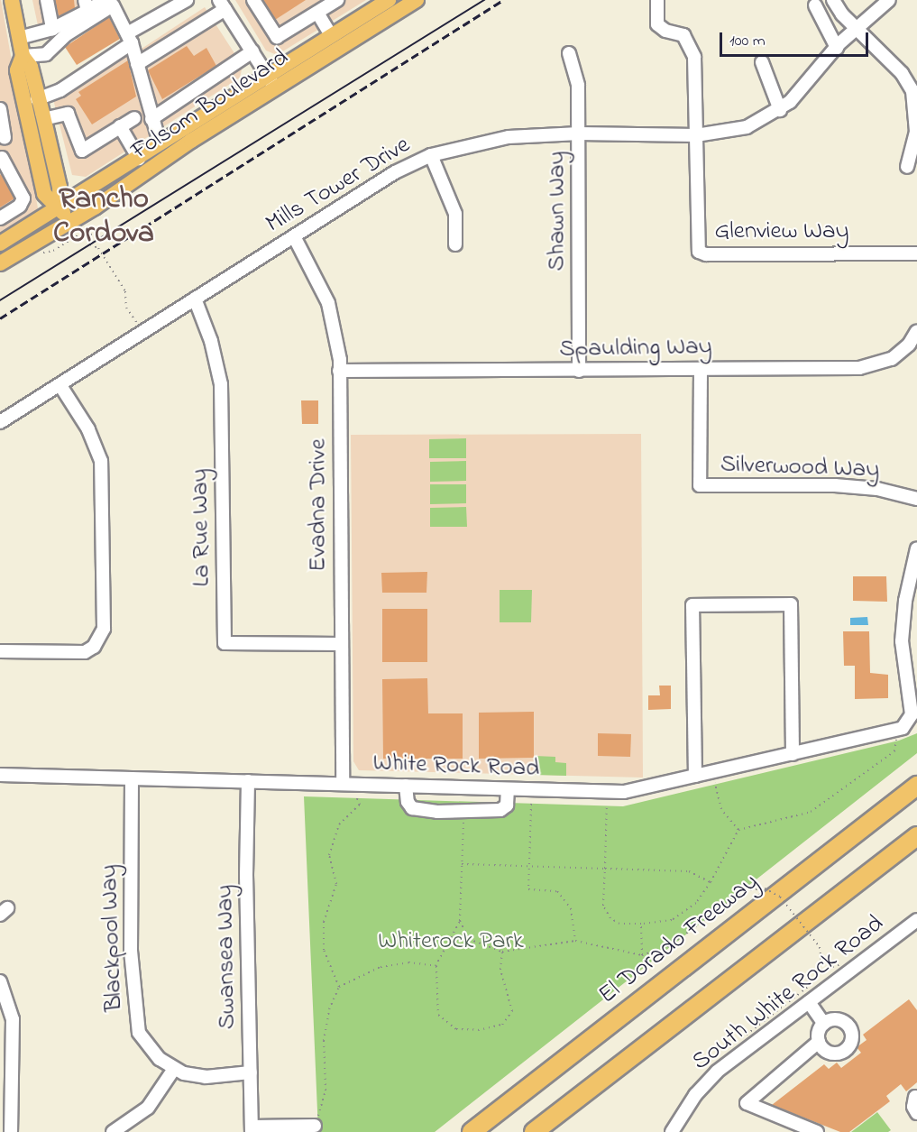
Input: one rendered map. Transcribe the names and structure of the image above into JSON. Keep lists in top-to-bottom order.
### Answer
{
  "streets": {
    "highway": ["El Dorado Freeway"],
    "main road": ["Folsom Boulevard"],
    "street": [
      "Mills Tower Drive",
      "Shawn Way",
      "Glenview Way",
      "Spaulding Way",
      "Silverwood Way",
      "Evadna Drive",
      "La Rue Way",
      "White Rock Road",
      "Blackpool Way",
      "Swansea Way",
      "South White Rock Road"
    ]
  },
  "crossings": [
    ["Mills Tower Drive", "Shawn Way"],
    ["Mills Tower Drive", "Glenview Way"],
    ["Mills Tower Drive", "Evadna Drive"],
    ["Mills Tower Drive", "La Rue Way"],
    ["Shawn Way", "Spaulding Way"],
    ["Spaulding Way", "Silverwood Way"],
    ["Spaulding Way", "Evadna Drive"],
    ["Evadna Drive", "La Rue Way"],
    ["Evadna Drive", "White Rock Road"],
    ["White Rock Road", "Blackpool Way"],
    ["White Rock Road", "Swansea Way"],
    ["Blackpool Way", "Swansea Way"]
  ],
  "districts": ["Rancho Cordova"],
  "parks": ["Whiterock Park"],
  "scale_bar": "100 m"
}
